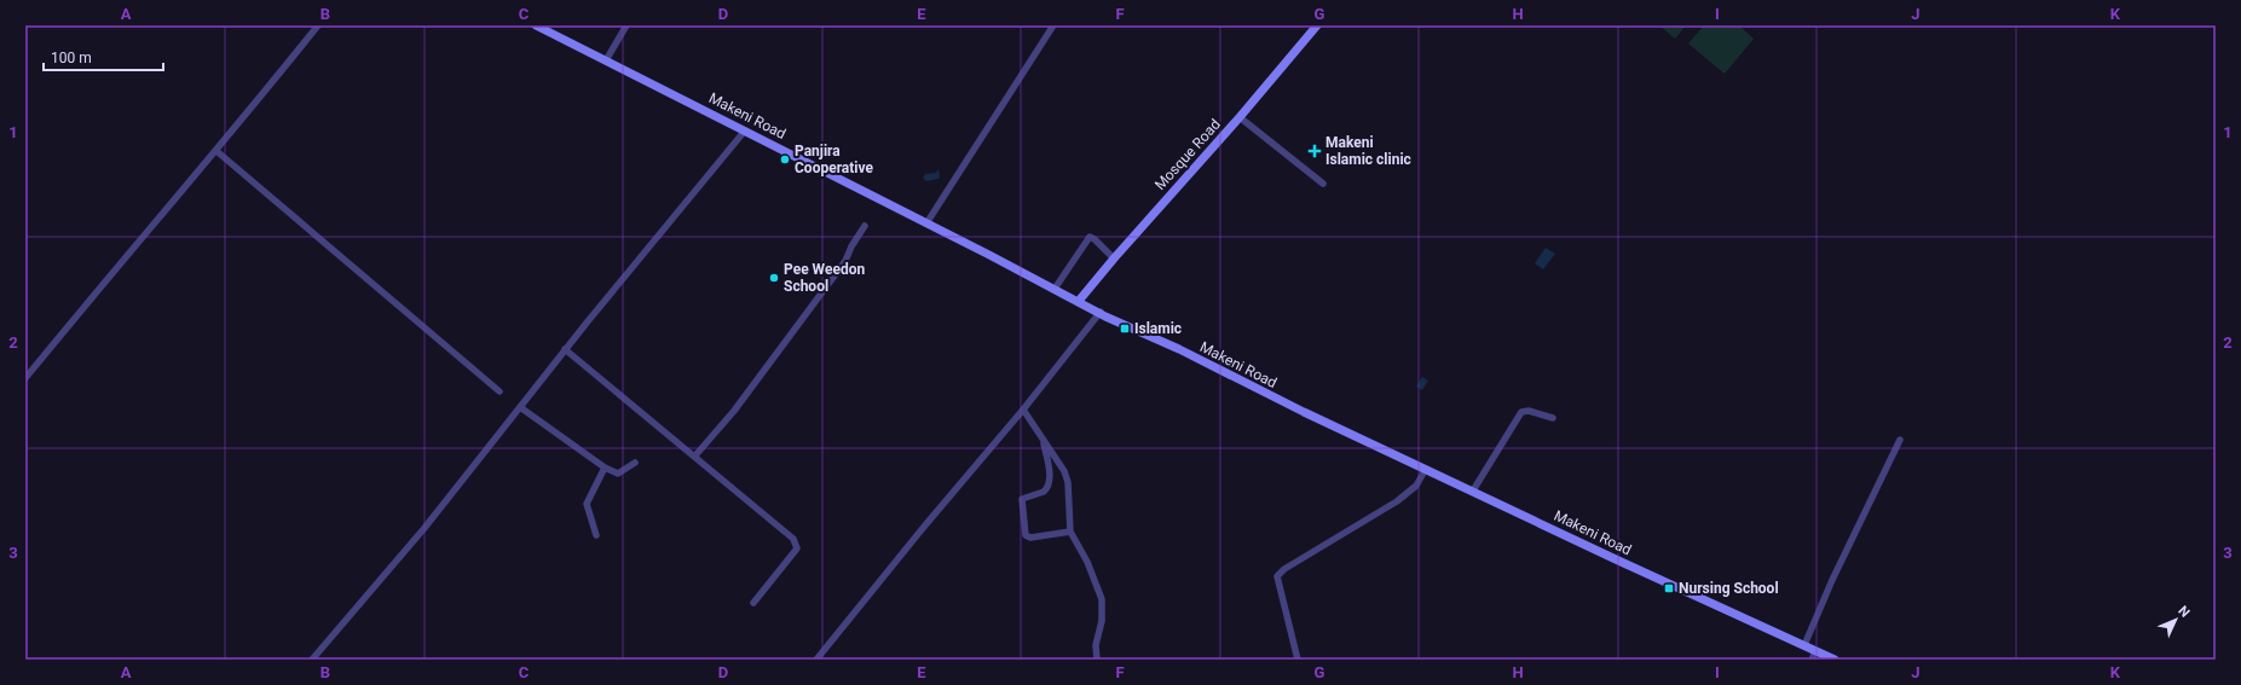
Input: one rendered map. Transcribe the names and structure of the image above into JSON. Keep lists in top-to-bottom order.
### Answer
{
  "streets": {
    "main road": ["Makeni Road", "Mosque Road"]
  },
  "crossings": [
    ["Makeni Road", "Mosque Road"]
  ],
  "places": {
    "health": ["Makeni Islamic clinic"],
    "other": ["Panjira Cooperative", "Pee Weedon School"],
    "transit": ["Islamic", "Nursing School"]
  },
  "scale_bar": "100 m",
  "north": "top right",
  "grid": {
    "columns": [
      "A",
      "B",
      "C",
      "D",
      "E",
      "F",
      "G",
      "H",
      "I",
      "J",
      "K"
    ],
    "rows": ["1", "2", "3"]
  }
}
